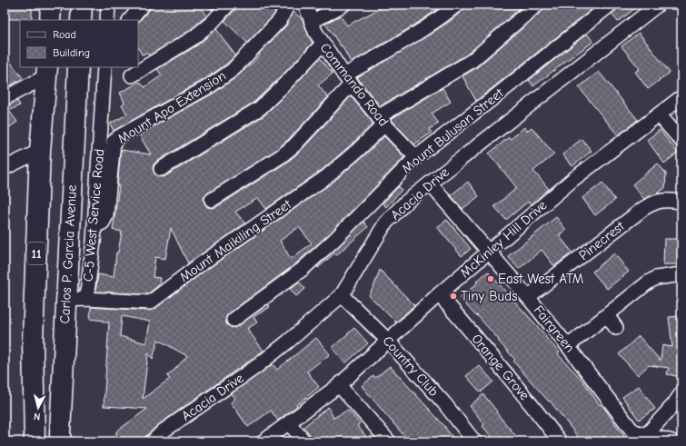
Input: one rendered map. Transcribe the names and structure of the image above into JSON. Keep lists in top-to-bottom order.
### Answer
{
  "streets": {
    "main road": ["11", "Carlos P. Garcia Avenue"],
    "street": [
      "Commando Road",
      "Mount Apo Extension",
      "Mount Bulusan Street",
      "Acacia Drive",
      "C-5 West Service Road",
      "McKinley Hill Drive",
      "Mount Maikiling Street",
      "Pinecrest",
      "Fairgreen",
      "Country Club",
      "Orange Grove"
    ]
  },
  "crossings": [
    ["Commando Road", "Mount Bulusan Street"],
    ["Commando Road", "Mount Maikiling Street"],
    ["Mount Apo Extension", "C-5 West Service Road"],
    ["Acacia Drive", "Fairgreen"],
    ["Acacia Drive", "Country Club"],
    ["C-5 West Service Road", "Mount Maikiling Street"],
    ["McKinley Hill Drive", "Fairgreen"],
    ["McKinley Hill Drive", "Country Club"],
    ["McKinley Hill Drive", "Orange Grove"],
    ["Mount Maikiling Street", "Carlos P. Garcia Avenue"],
    ["Pinecrest", "Fairgreen"]
  ],
  "places": ["East West ATM", "Tiny Buds"],
  "legend": ["Road", "Building"],
  "north": "bottom"
}
